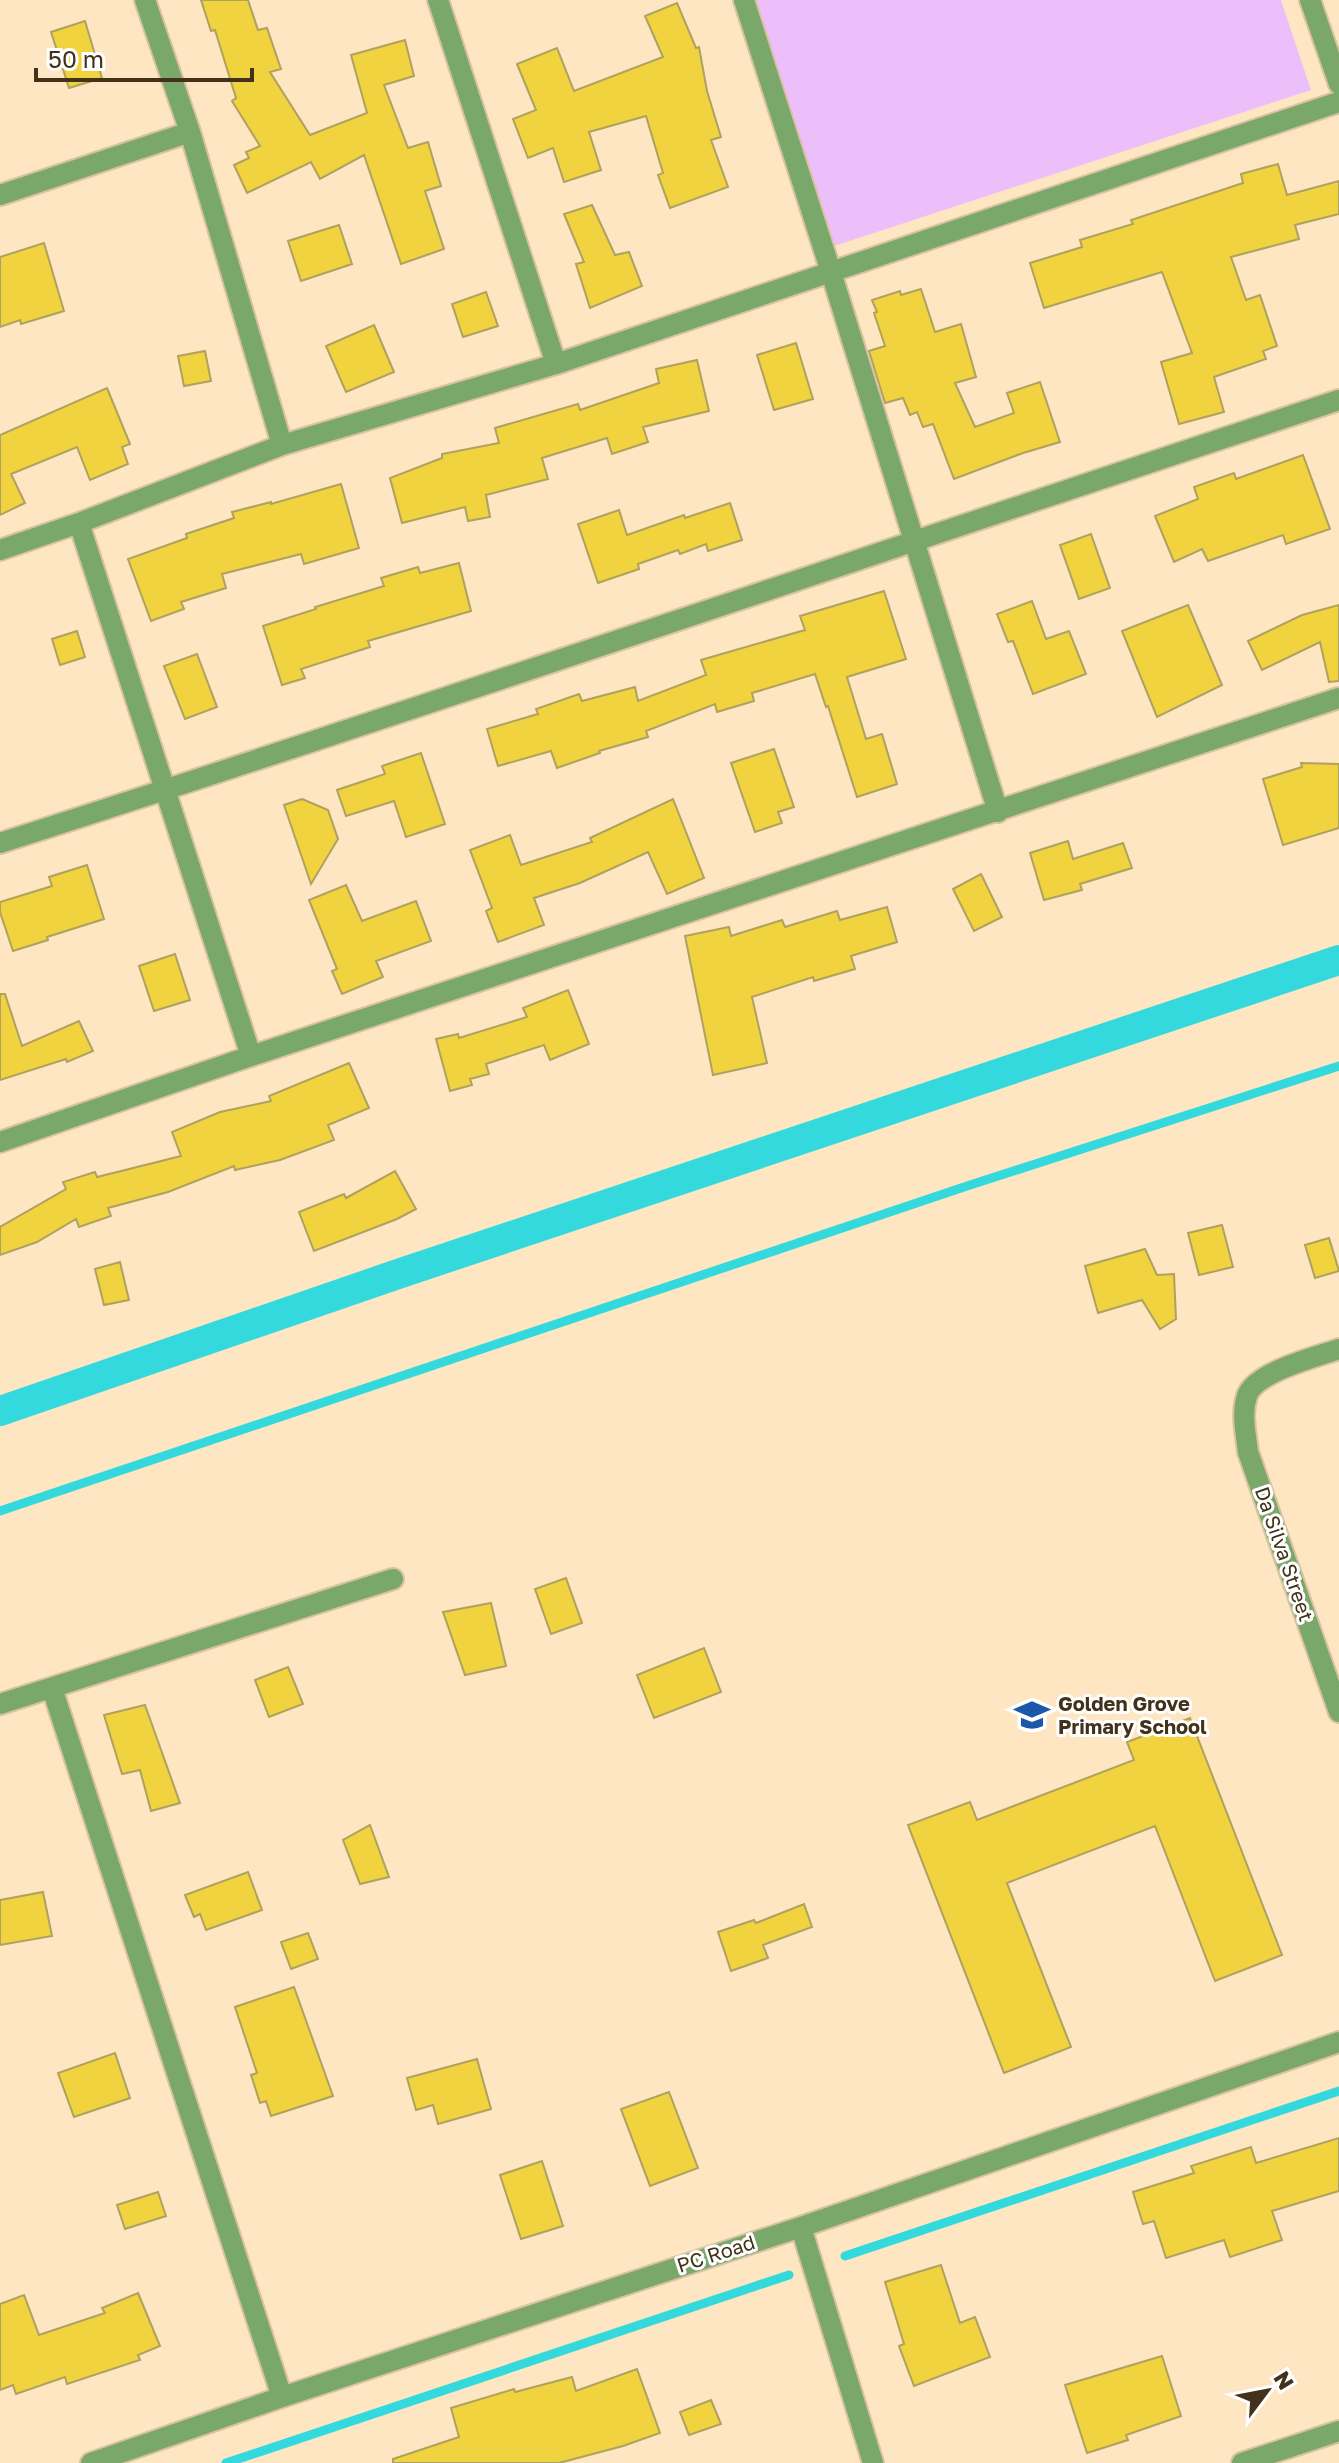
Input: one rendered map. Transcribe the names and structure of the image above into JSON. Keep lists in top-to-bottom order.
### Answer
{
  "streets": {
    "street": ["Da Silva Street", "PC Road"]
  },
  "places": {
    "school or university": ["Golden Grove Primary School"]
  },
  "scale_bar": "50 m",
  "north": "top right"
}
